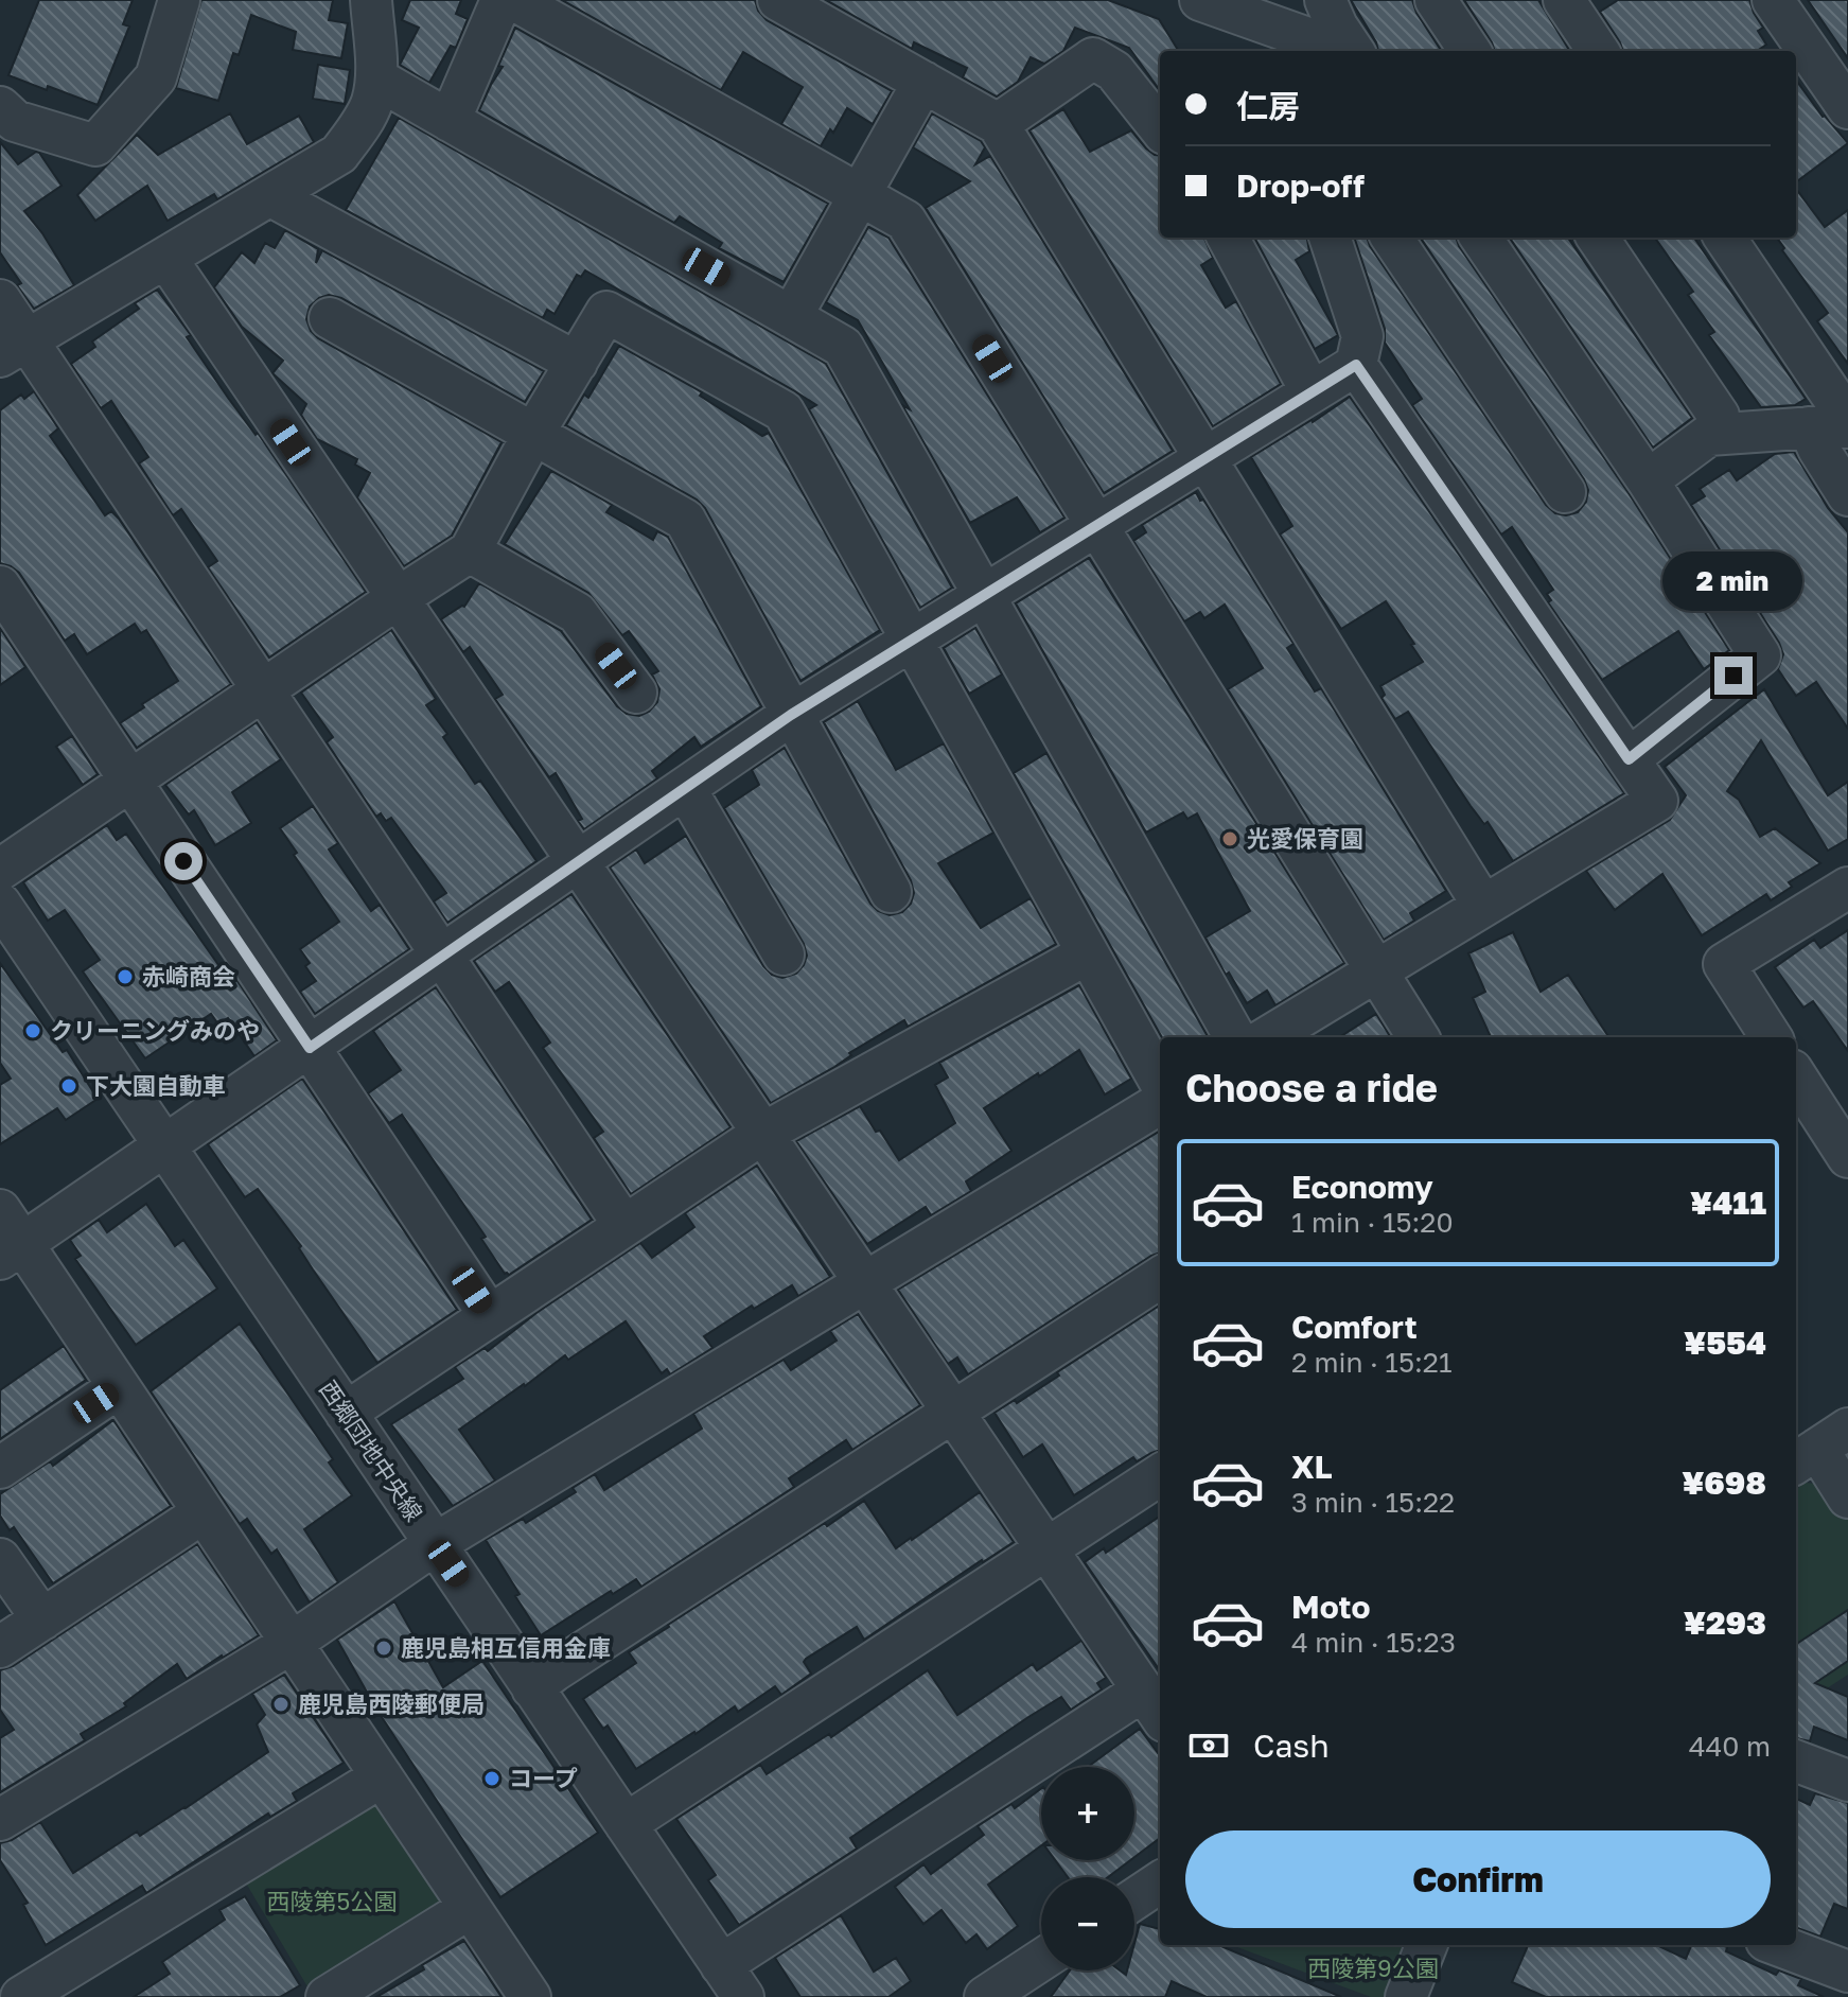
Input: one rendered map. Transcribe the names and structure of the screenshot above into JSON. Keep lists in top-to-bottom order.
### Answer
{
  "streets": {
    "street": ["西郷団地中央線"]
  },
  "parks": ["西陵第5公園", "西陵第9公園"],
  "places": [
    "光愛保育園",
    "赤崎商会",
    "クリーニングみのや",
    "下大園自動車",
    "鹿児島相互信用金庫",
    "鹿児島西陵郵便局",
    "コープ"
  ],
  "page": {
    "banner": ["仁房", "Drop-off"],
    "bubble": "2 min",
    "heading": "Choose a ride",
    "list": [
      {
        "name": "Economy",
        "note": "1 min · 15:20",
        "value": "¥411"
      },
      {
        "name": "Comfort",
        "note": "2 min · 15:21",
        "value": "¥554"
      },
      {
        "name": "XL",
        "note": "3 min · 15:22",
        "value": "¥698"
      },
      {
        "name": "Moto",
        "note": "4 min · 15:23",
        "value": "¥293"
      }
    ],
    "pay": ["Cash", "440 m"],
    "map_buttons": ["+", "−"],
    "buttons": "Confirm"
  }
}
